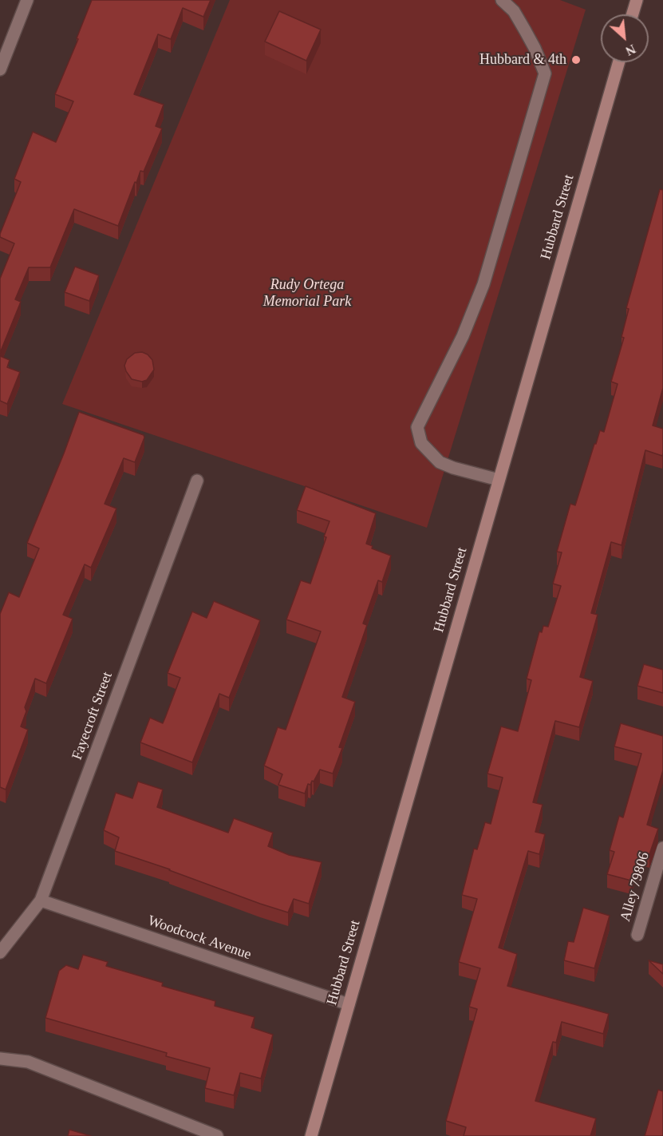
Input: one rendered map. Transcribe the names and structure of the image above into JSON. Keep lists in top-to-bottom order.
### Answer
{
  "streets": {
    "main road": ["Hubbard Street"],
    "street": ["Fayecroft Street", "Alley 79806", "Woodcock Avenue"]
  },
  "crossings": [
    ["Hubbard Street", "Woodcock Avenue"],
    ["Fayecroft Street", "Woodcock Avenue"]
  ],
  "parks": ["Rudy Ortega Memorial Park"],
  "places": ["Hubbard & 4th"],
  "north": "bottom right"
}
